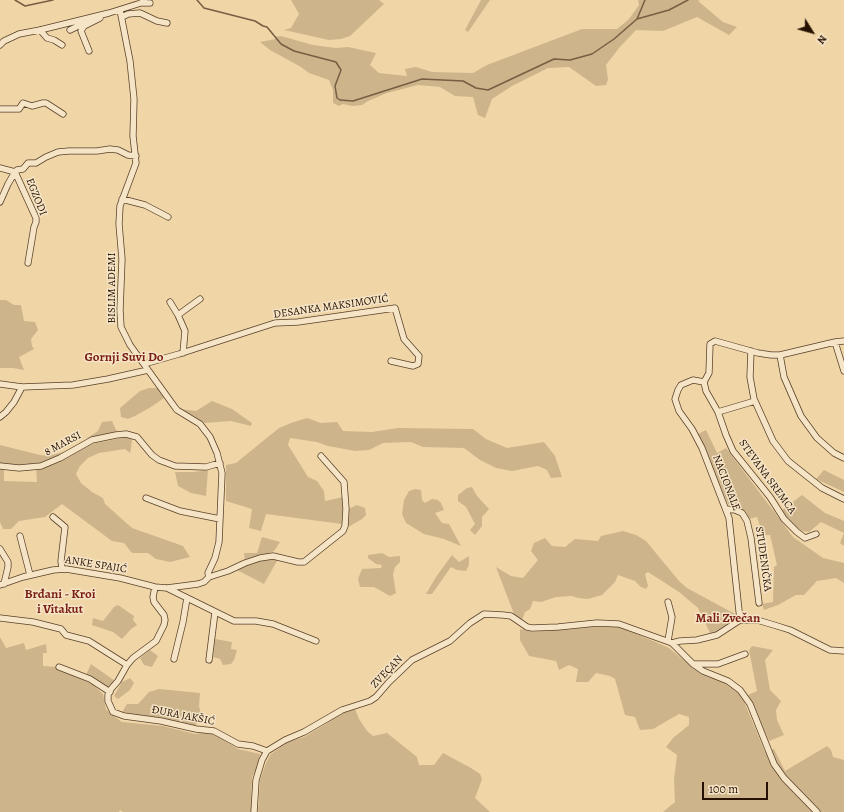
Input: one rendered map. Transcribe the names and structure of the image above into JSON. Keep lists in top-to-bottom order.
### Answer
{
  "streets": {
    "street": [
      "EGZODI",
      "BISLIM ADEMI",
      "DESANKA MAKSIMOVIĆ",
      "8 MARSI",
      "STEVANA SREMCA",
      "NACIONALE",
      "STUDENIČKA",
      "ANKE SPAJIĆ",
      "ZVEÇAN",
      "ÐURA JAKŠIĆ"
    ]
  },
  "crossings": [
    ["BISLIM ADEMI", "DESANKA MAKSIMOVIĆ"],
    ["BISLIM ADEMI", "8 MARSI"],
    ["STEVANA SREMCA", "NACIONALE"],
    ["NACIONALE", "STUDENIČKA"],
    ["ZVEÇAN", "ÐURA JAKŠIĆ"]
  ],
  "districts": ["Gornji Suvi Do", "Brđani - Kroi i Vitakut", "Mali Zvečan"],
  "scale_bar": "100 m",
  "north": "bottom right"
}
